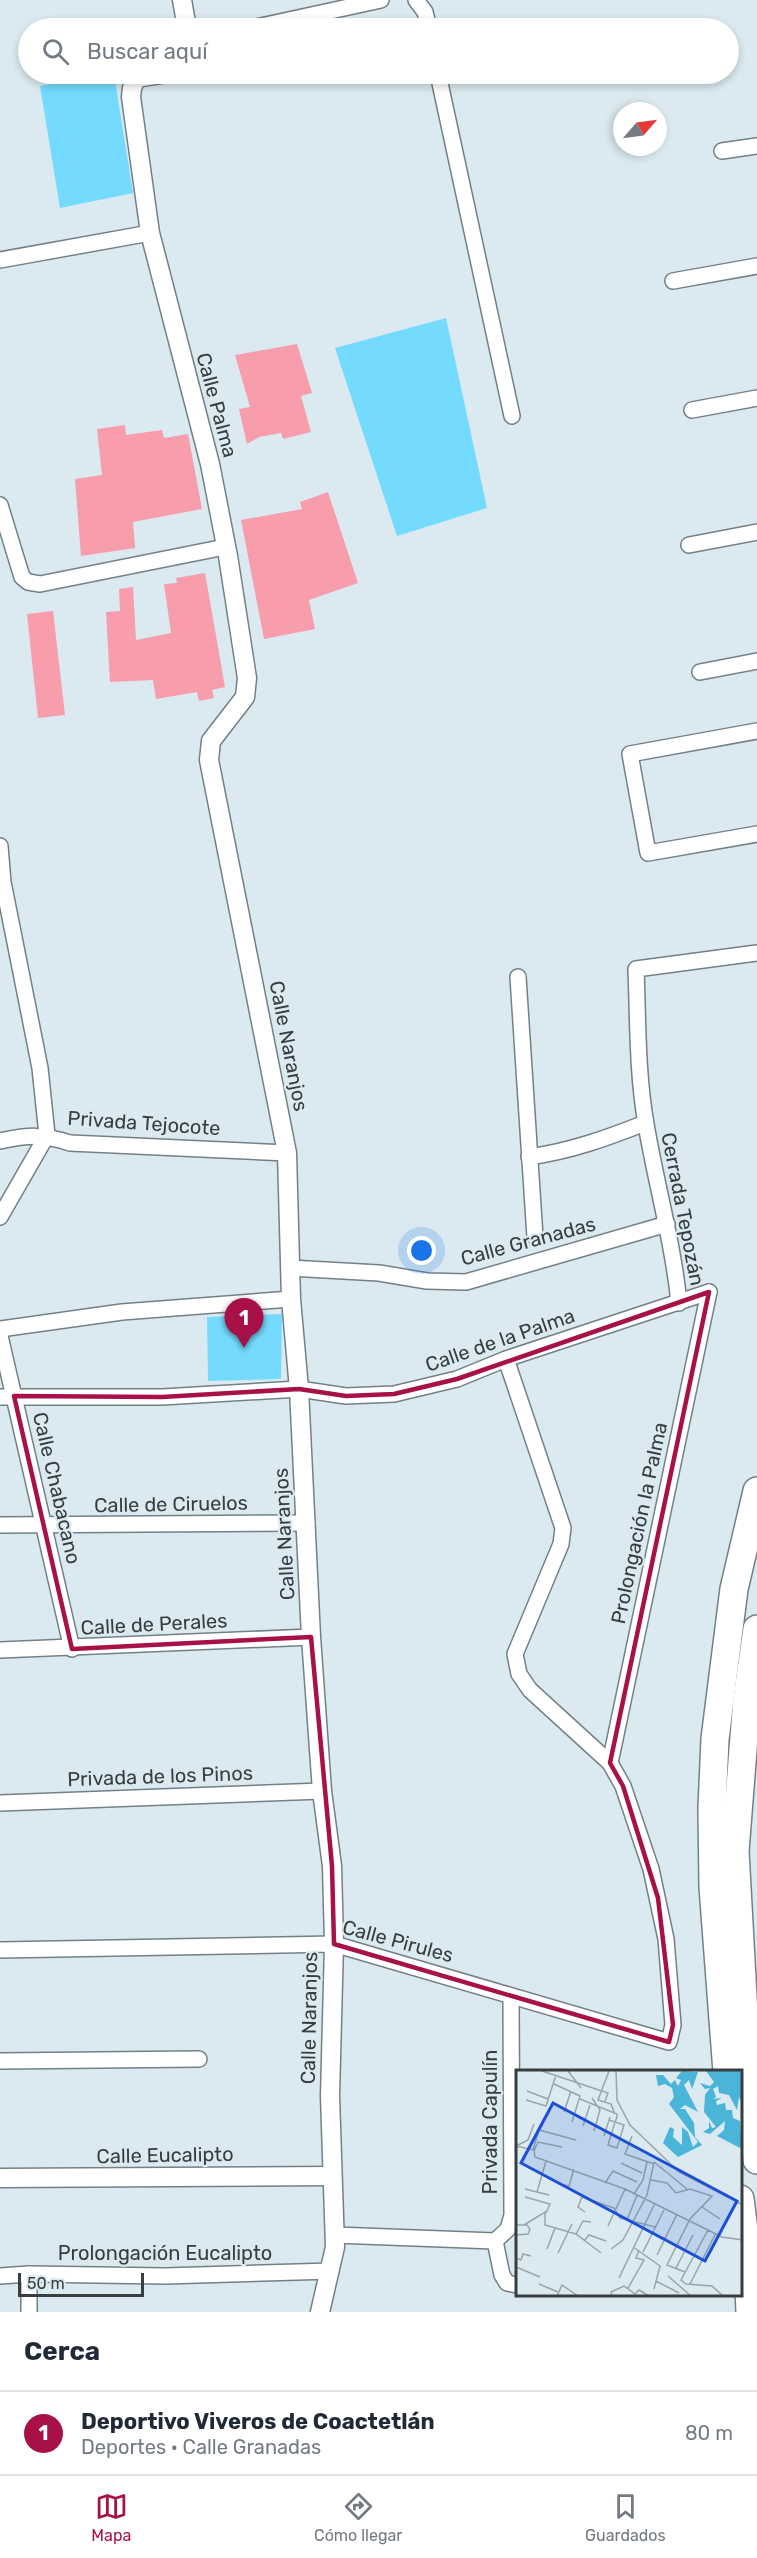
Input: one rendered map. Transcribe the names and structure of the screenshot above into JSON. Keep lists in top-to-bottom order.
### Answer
{
  "streets": {
    "street": [
      "Calle Palma",
      "Calle Naranjos",
      "Privada Tejocote",
      "Cerrada Tepozán",
      "Calle Granadas",
      "Calle de la Palma",
      "Calle Chabacano",
      "Calle de Ciruelos",
      "Prolongación la Palma",
      "Calle de Perales",
      "Privada de los Pinos",
      "Calle Pirules",
      "Privada Capulín",
      "Calle Eucalipto",
      "Prolongación Eucalipto"
    ]
  },
  "crossings": [
    ["Calle Palma", "Calle Naranjos"],
    ["Calle Naranjos", "Privada Tejocote"],
    ["Calle Naranjos", "Calle Granadas"],
    ["Calle Naranjos", "Calle de la Palma"],
    ["Calle Naranjos", "Calle de Ciruelos"],
    ["Calle Naranjos", "Calle de Perales"],
    ["Calle Naranjos", "Privada de los Pinos"],
    ["Calle Naranjos", "Calle Pirules"],
    ["Calle Naranjos", "Calle Eucalipto"],
    ["Calle Naranjos", "Prolongación Eucalipto"],
    ["Cerrada Tepozán", "Calle Granadas"],
    ["Cerrada Tepozán", "Calle de la Palma"],
    ["Calle de la Palma", "Prolongación la Palma"],
    ["Calle Chabacano", "Calle de Ciruelos"],
    ["Calle Chabacano", "Calle de Perales"],
    ["Prolongación la Palma", "Calle Pirules"],
    ["Calle Pirules", "Privada Capulín"]
  ],
  "scale_bar": "50 m",
  "north": "top right",
  "page": {
    "search": "Buscar aquí",
    "pins": "1",
    "scale": "50 m",
    "heading": "Cerca",
    "list": [
      {
        "mark": "1",
        "name": "Deportivo Viveros de Coactetlán",
        "note": "Deportes · Calle Granadas",
        "value": "80 m"
      }
    ],
    "nav": ["Mapa", "Cómo llegar", "Guardados"]
  }
}
